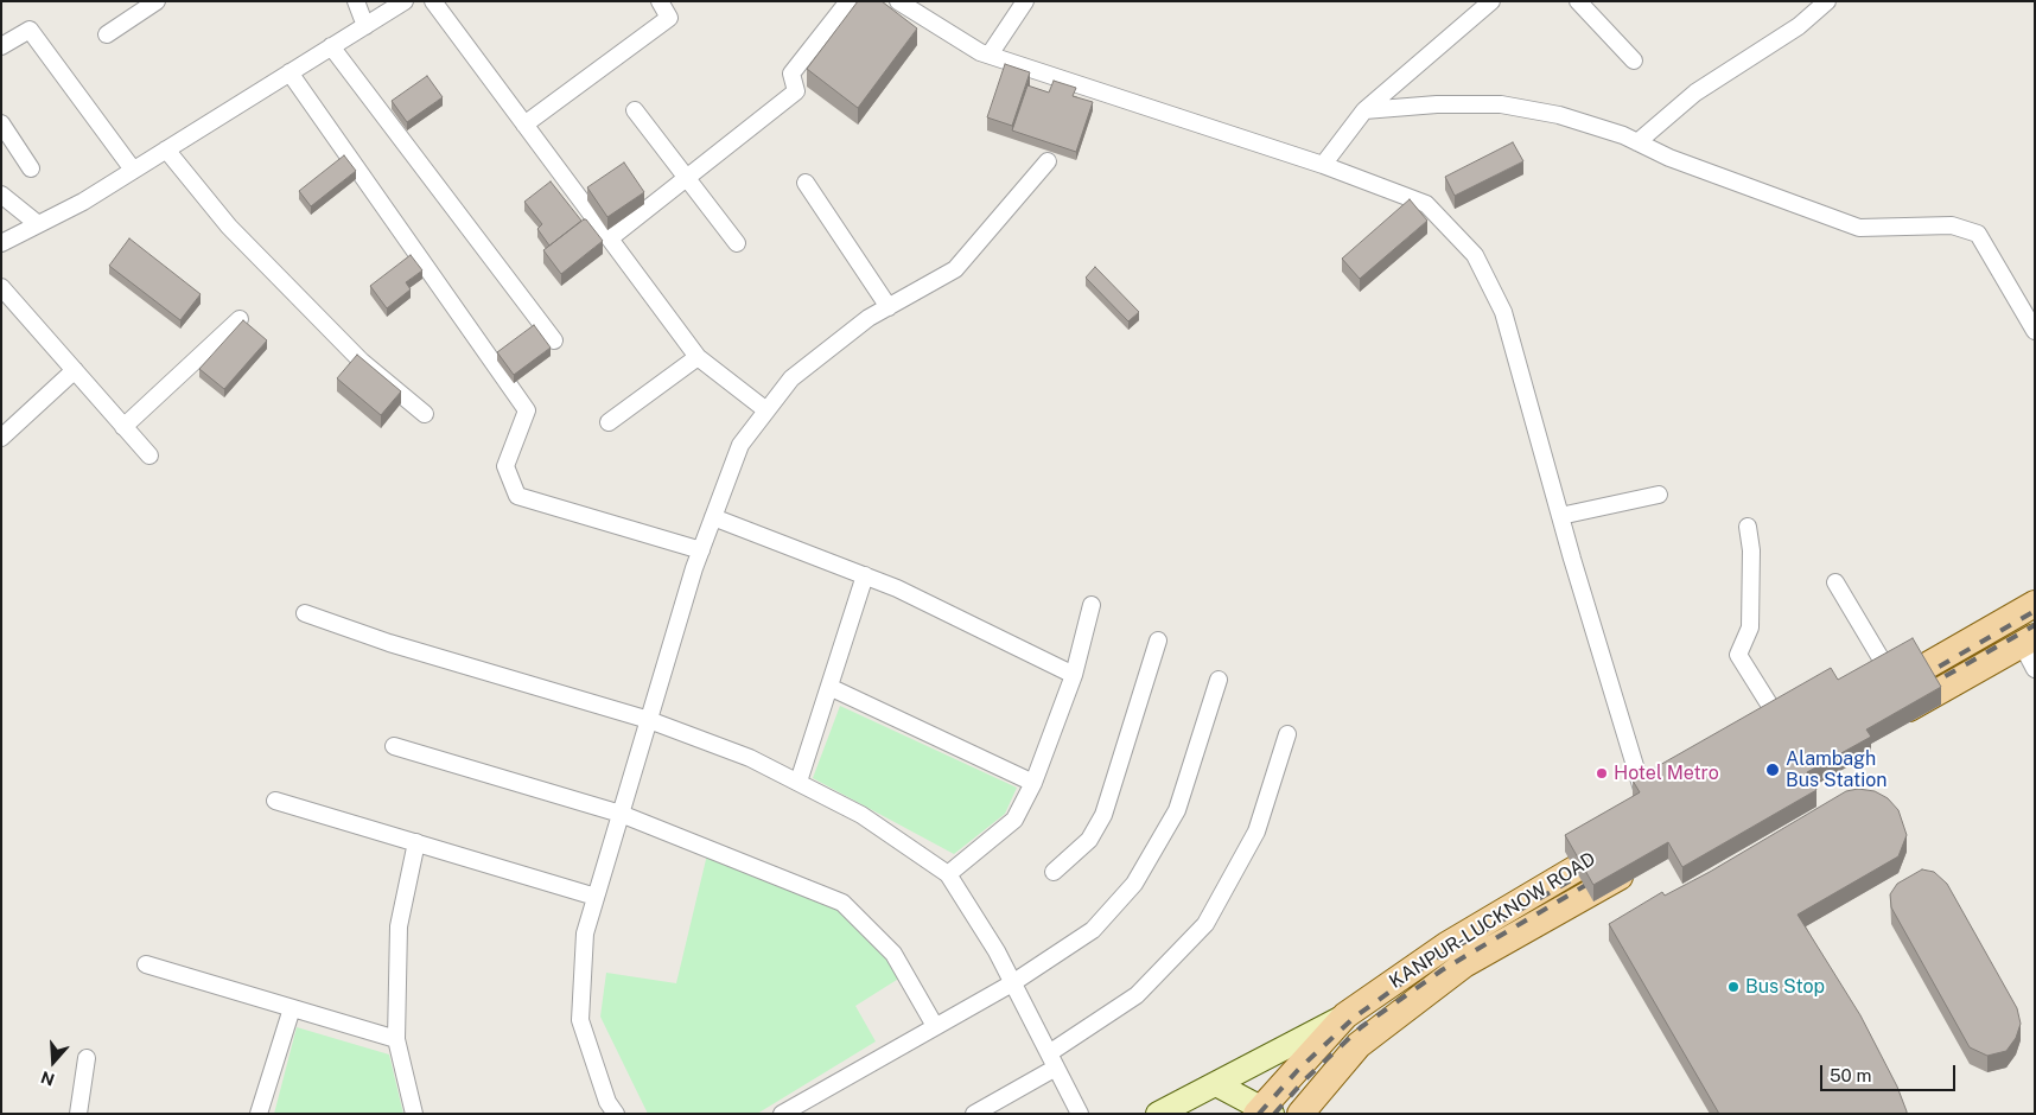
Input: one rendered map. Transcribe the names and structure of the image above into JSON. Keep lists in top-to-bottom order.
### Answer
{
  "streets": {
    "main road": ["KANPUR-LUCKNOW ROAD"]
  },
  "places": ["Alambagh Bus Station", "Hotel Metro", "Bus Stop"],
  "scale_bar": "50 m",
  "north": "bottom"
}
